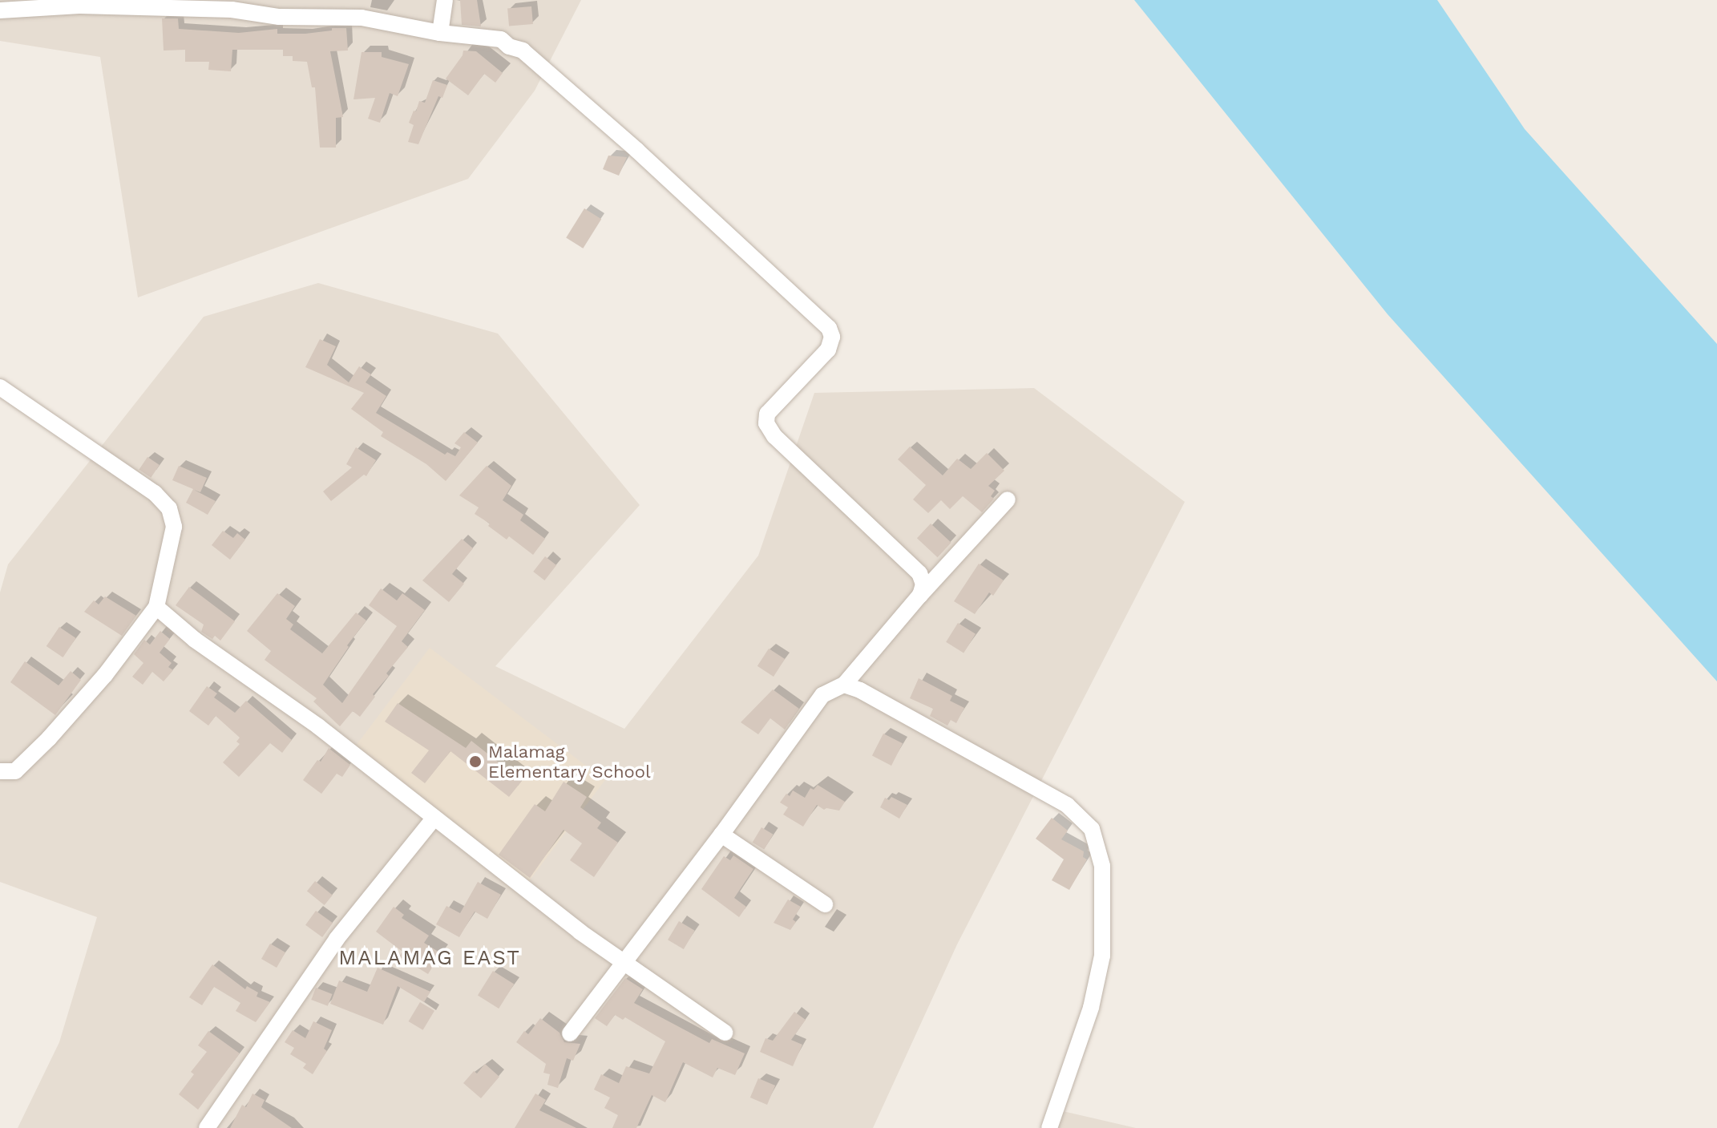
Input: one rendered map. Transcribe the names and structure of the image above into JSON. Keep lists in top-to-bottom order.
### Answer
{
  "districts": ["MALAMAG EAST"],
  "places": ["Malamag Elementary School"]
}
